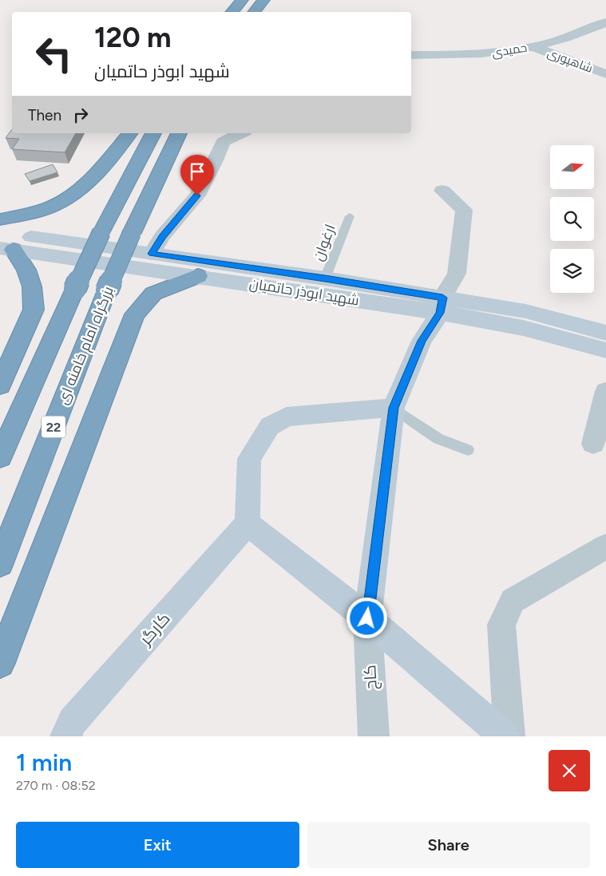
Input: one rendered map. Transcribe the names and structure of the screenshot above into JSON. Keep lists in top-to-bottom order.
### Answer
{
  "streets": {
    "highway": ["بزرگراه امام خامنه ای", "22"],
    "main road": ["شهید ابوذر حاتمیان", "کارگر"],
    "street": ["حمیدی", "شاهپوری", "کاج"],
    "lane": ["ارغوان"]
  },
  "crossings": [
    ["حمیدی", "شاهپوری"],
    ["ارغوان", "شهید ابوذر حاتمیان"]
  ],
  "north": "right",
  "page": {
    "turn": ["120 m", "شهید ابوذر حاتمیان"],
    "then": "Then",
    "heading": ["1 min", "270 m · 08:52"],
    "buttons": ["Exit", "Share"]
  }
}
